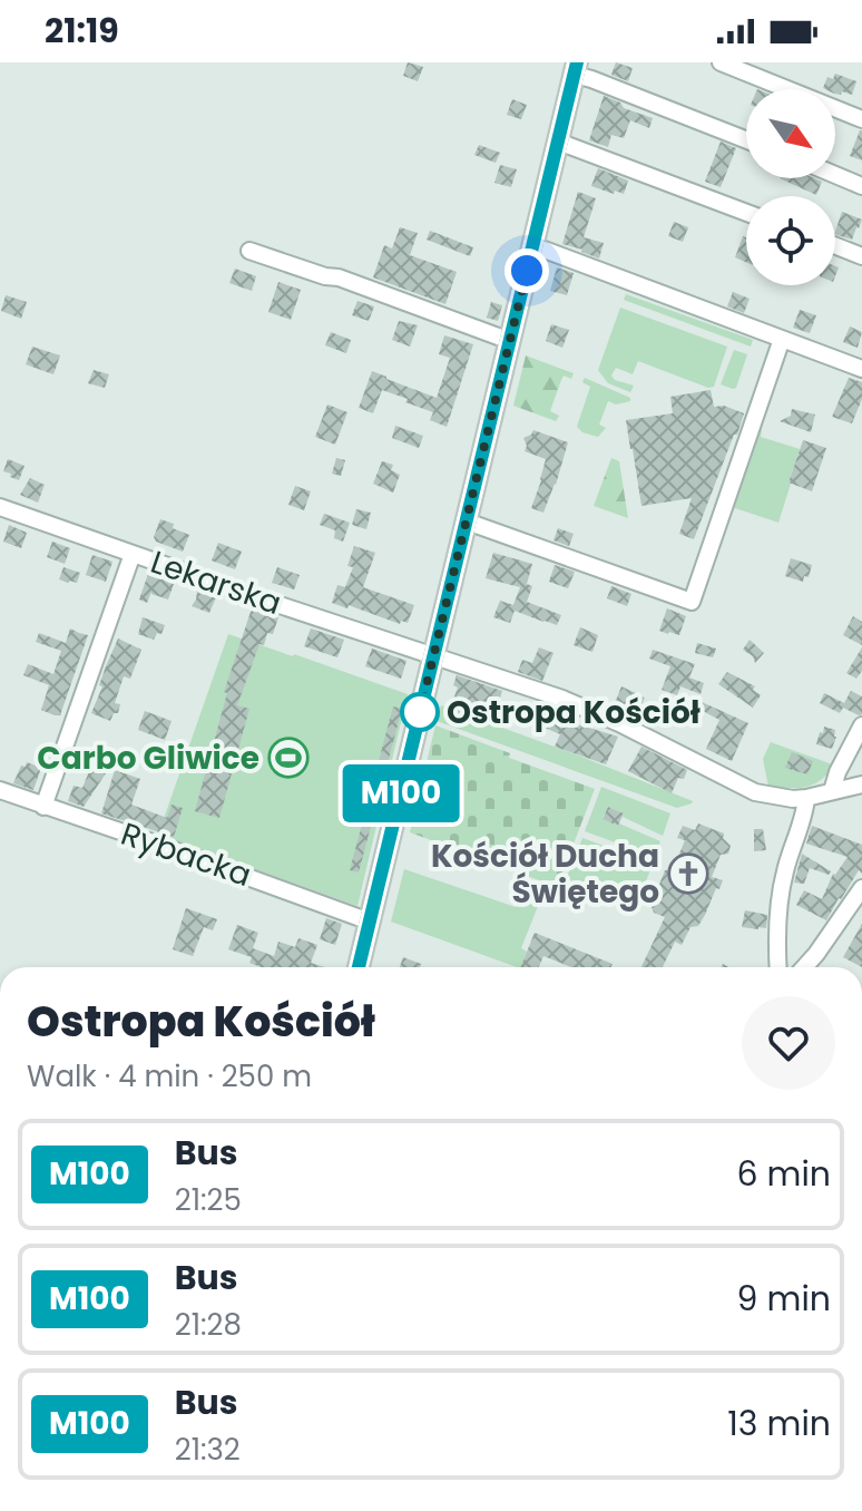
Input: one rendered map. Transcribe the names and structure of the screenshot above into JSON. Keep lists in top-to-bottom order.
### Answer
{
  "streets": {
    "street": ["Lekarska", "Rybacka"]
  },
  "places": {
    "other": ["Ostropa Kościół"],
    "sports": ["Carbo Gliwice"],
    "church": ["Kościół Ducha Świętego"]
  },
  "lines": ["bus line M100"],
  "north": "bottom right",
  "page": {
    "status": "21:19",
    "on_map": "M100",
    "heading": ["Ostropa Kościół", "Walk · 4 min · 250 m"],
    "list": [
      {
        "mark": "M100",
        "name": "Bus",
        "note": "21:25",
        "value": "6 min"
      },
      {
        "mark": "M100",
        "name": "Bus",
        "note": "21:28",
        "value": "9 min"
      },
      {
        "mark": "M100",
        "name": "Bus",
        "note": "21:32",
        "value": "13 min"
      }
    ]
  }
}
